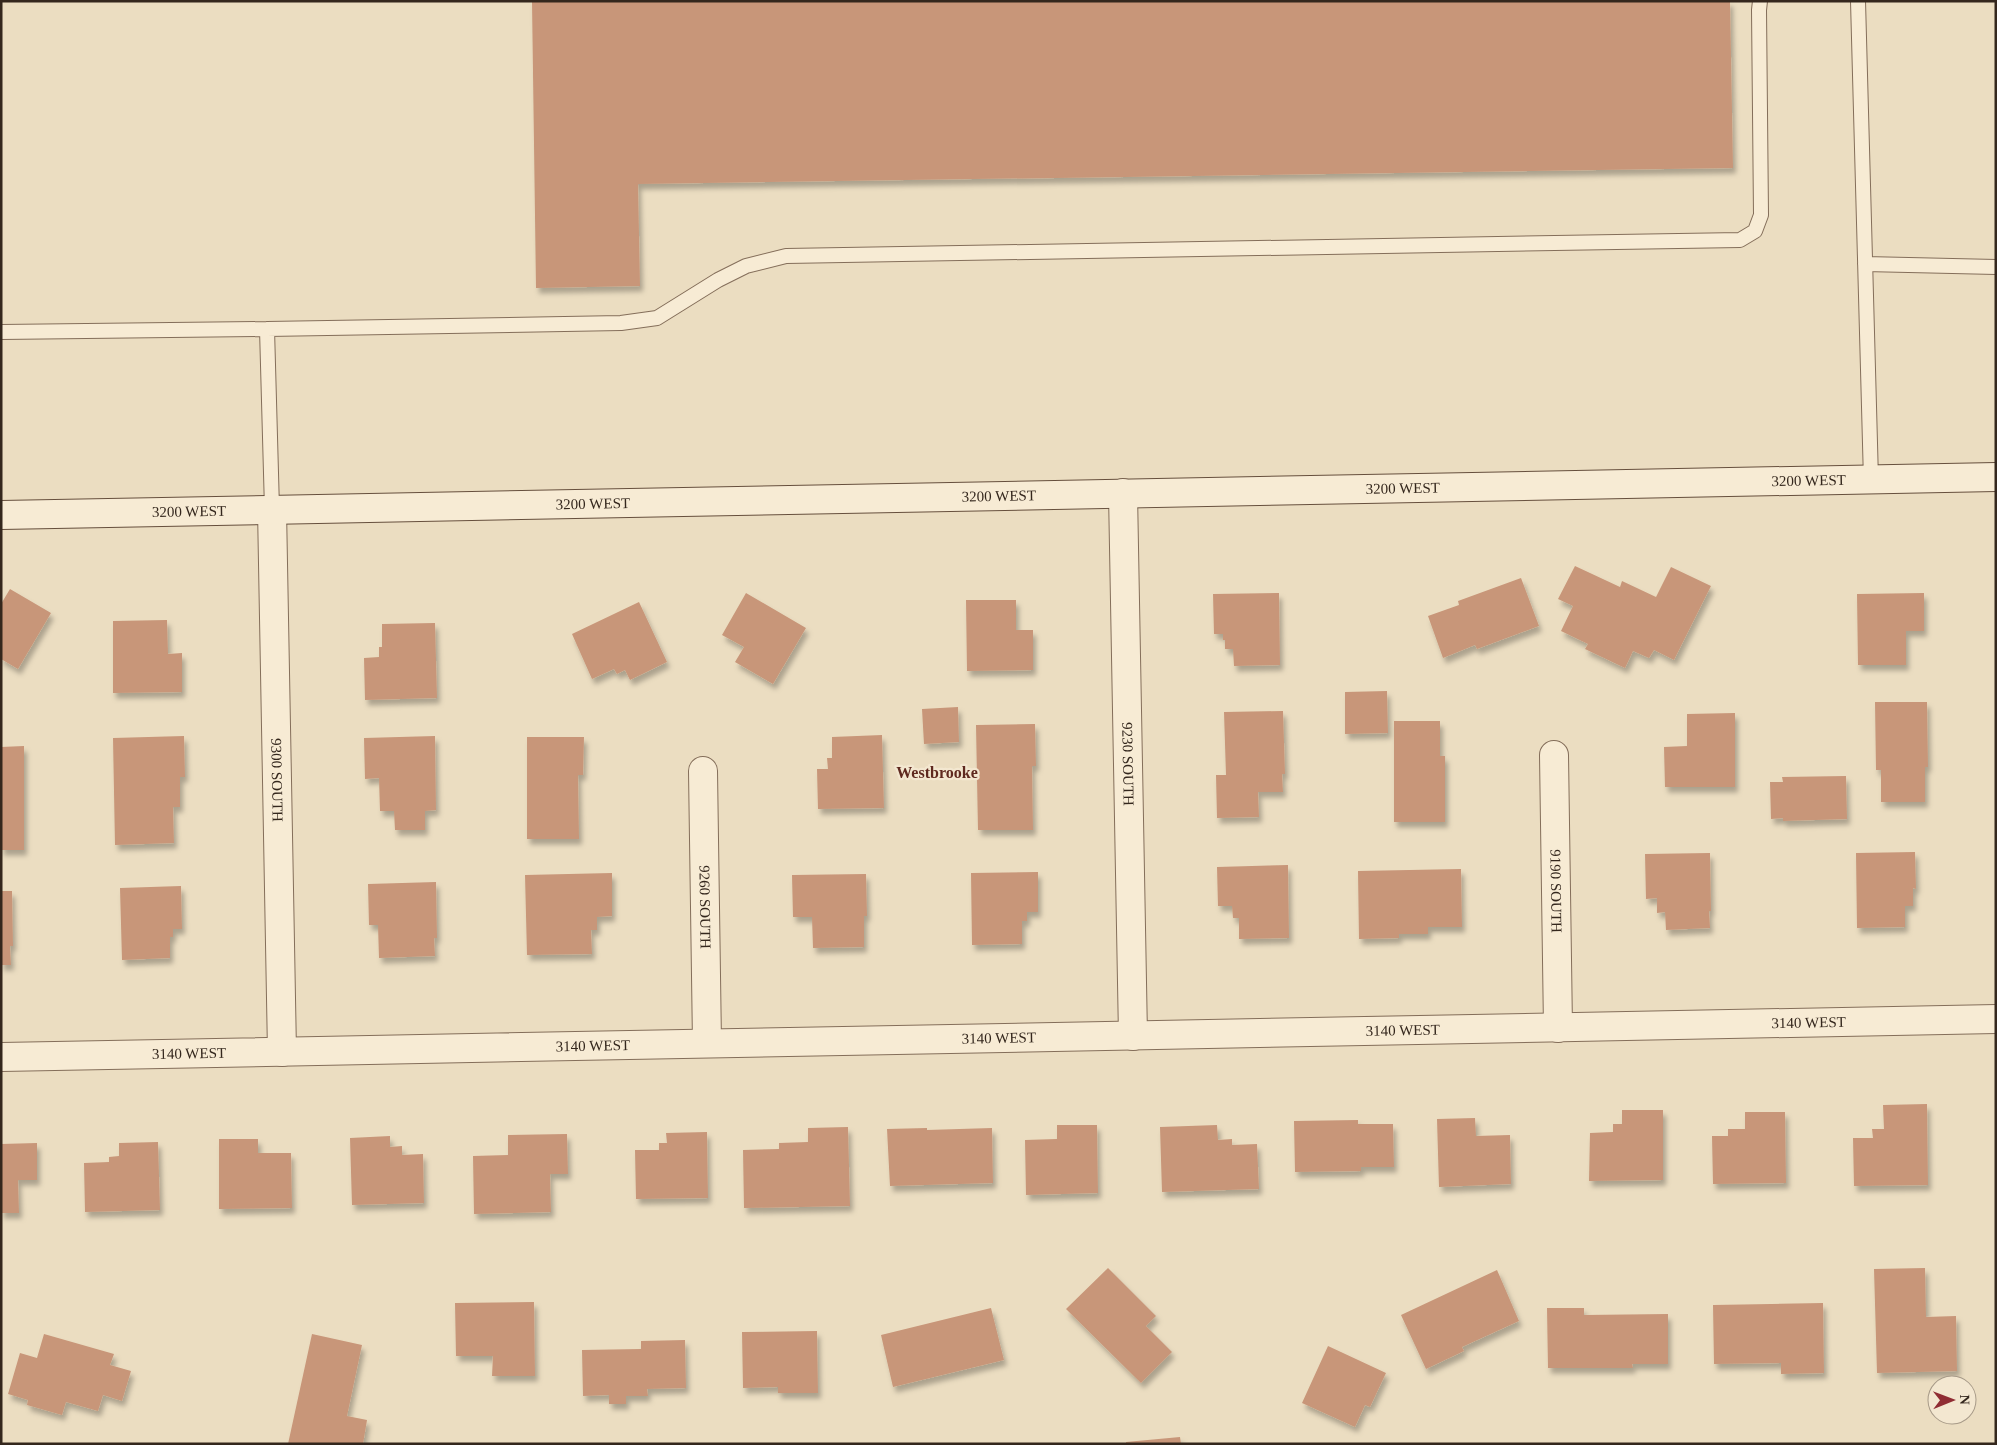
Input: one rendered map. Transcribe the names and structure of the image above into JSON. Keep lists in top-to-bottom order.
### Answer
{
  "streets": {
    "street": [
      "3200 WEST",
      "9230 SOUTH",
      "9300 SOUTH",
      "9190 SOUTH",
      "9260 SOUTH",
      "3140 WEST"
    ]
  },
  "crossings": [
    ["3200 WEST", "9230 SOUTH"],
    ["3200 WEST", "9300 SOUTH"],
    ["9230 SOUTH", "3140 WEST"],
    ["9300 SOUTH", "3140 WEST"],
    ["9190 SOUTH", "3140 WEST"],
    ["9260 SOUTH", "3140 WEST"]
  ],
  "districts": ["Westbrooke"],
  "north": "right"
}
